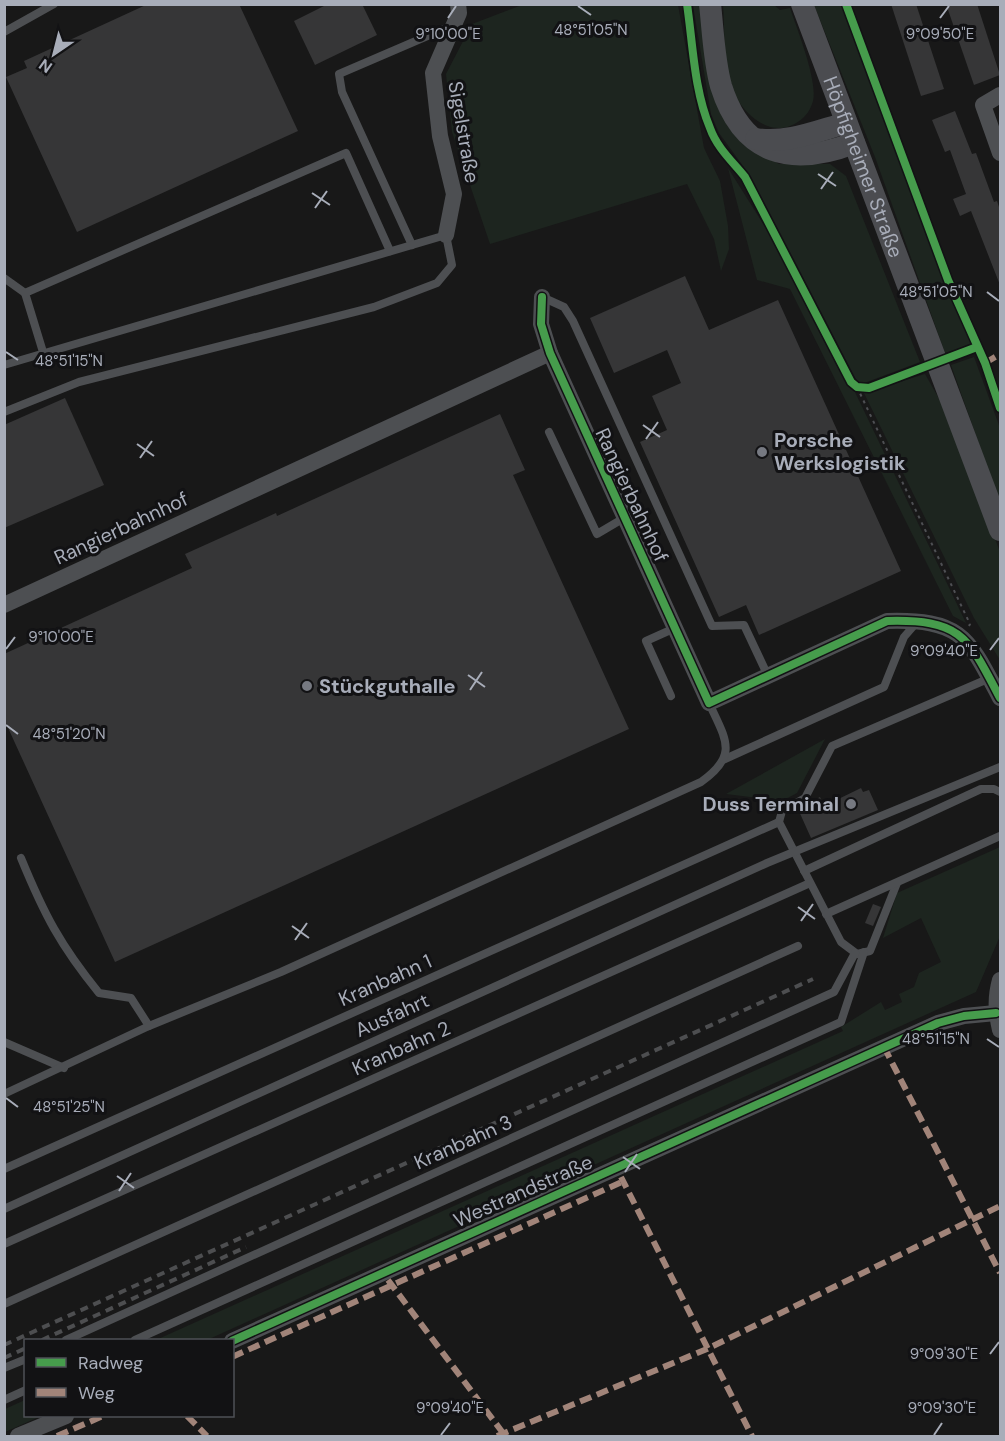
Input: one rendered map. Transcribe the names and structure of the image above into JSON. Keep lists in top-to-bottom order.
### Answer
{
  "streets": {
    "main road": ["Höpfigheimer Straße"],
    "street": ["Sigelstraße", "Rangierbahnhof", "Westrandstraße"],
    "lane": [
      "Kranbahn 1",
      "Ausfahrt",
      "Kranbahn 2",
      "Kranbahn 3"
    ]
  },
  "places": ["Porsche Werkslogistik", "Stückguthalle", "Duss Terminal"],
  "legend": ["Radweg", "Weg"],
  "north": "bottom left",
  "coordinates": [
    "48°51'05\"N",
    "9°10'00\"E",
    "9°09'50\"E",
    "48°51'15\"N",
    "9°09'40\"E",
    "48°51'20\"N",
    "48°51'25\"N",
    "9°09'30\"E"
  ]
}
